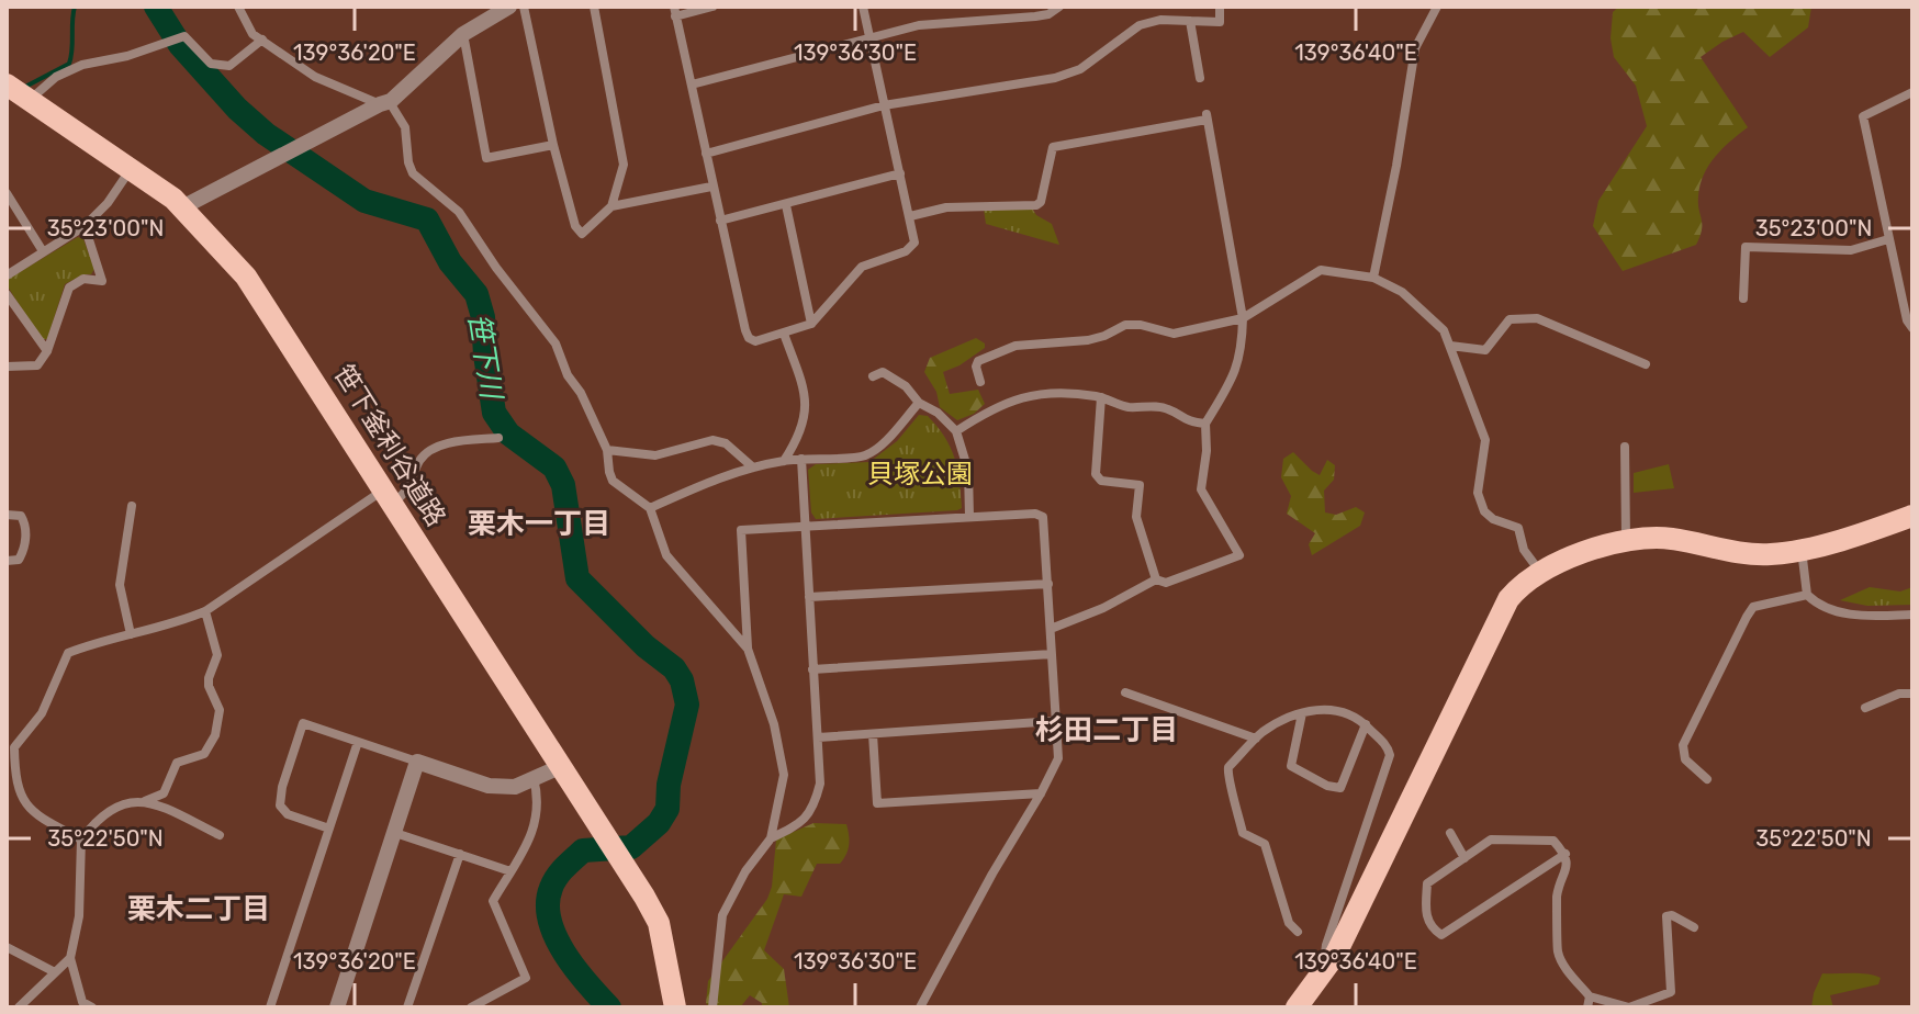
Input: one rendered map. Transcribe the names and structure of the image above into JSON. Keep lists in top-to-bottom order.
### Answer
{
  "streets": {
    "main road": ["笹下釜利谷道路"]
  },
  "districts": ["栗木一丁目", "杉田二丁目", "栗木二丁目"],
  "water": ["笹下川"],
  "parks": ["貝塚公園"],
  "coordinates": [
    "139°36'20\"E",
    "139°36'30\"E",
    "139°36'40\"E",
    "35°23'00\"N",
    "35°22'50\"N"
  ]
}
